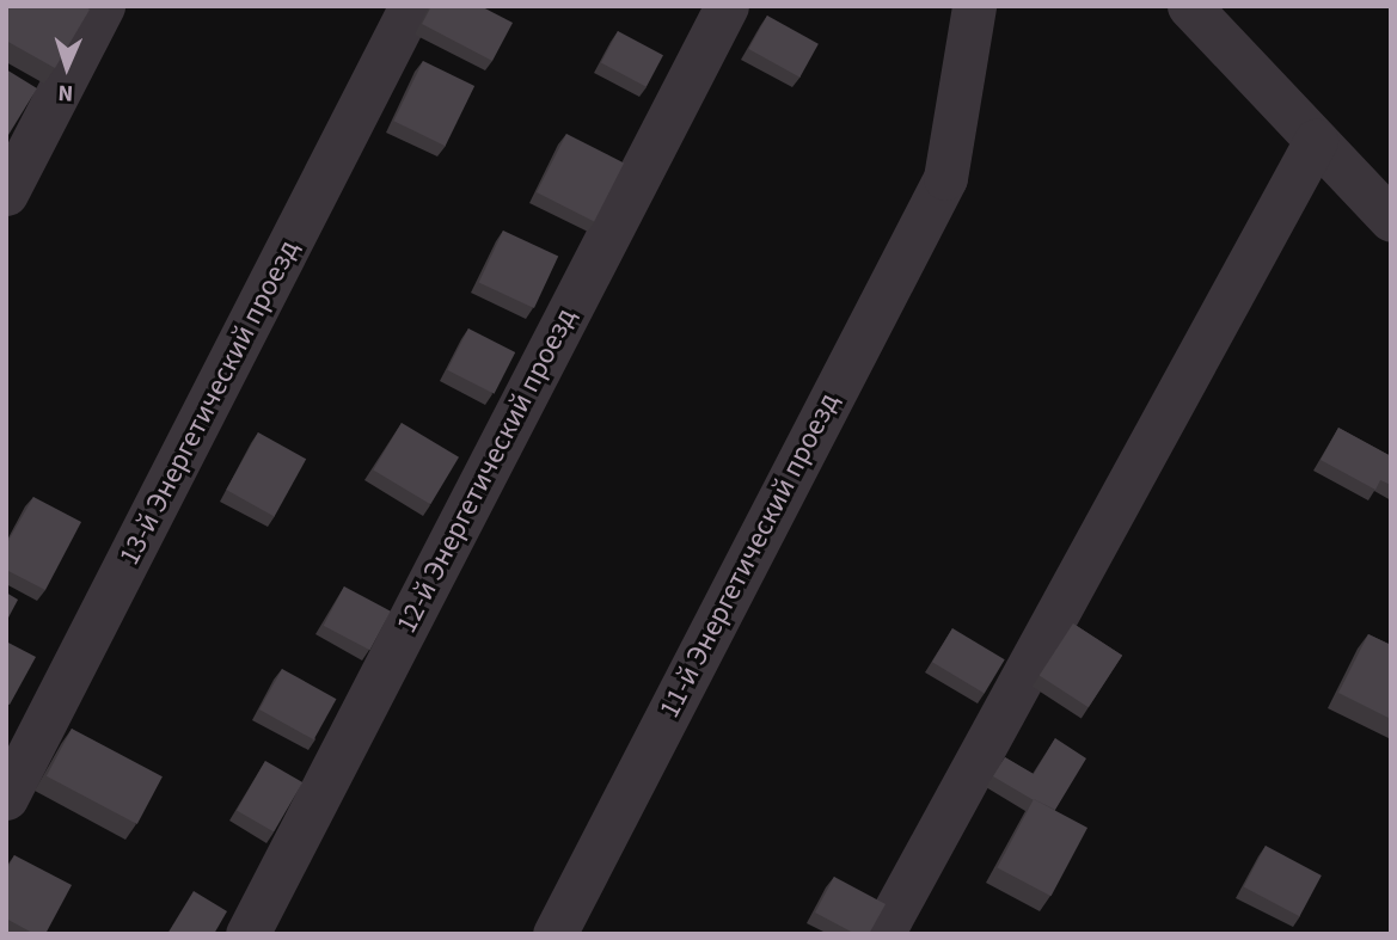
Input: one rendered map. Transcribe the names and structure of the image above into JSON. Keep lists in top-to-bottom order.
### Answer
{
  "streets": {
    "street": ["13-й Энергетический проезд", "12-й Энергетический проезд", "11-й Энергетический проезд"]
  },
  "north": "bottom"
}
